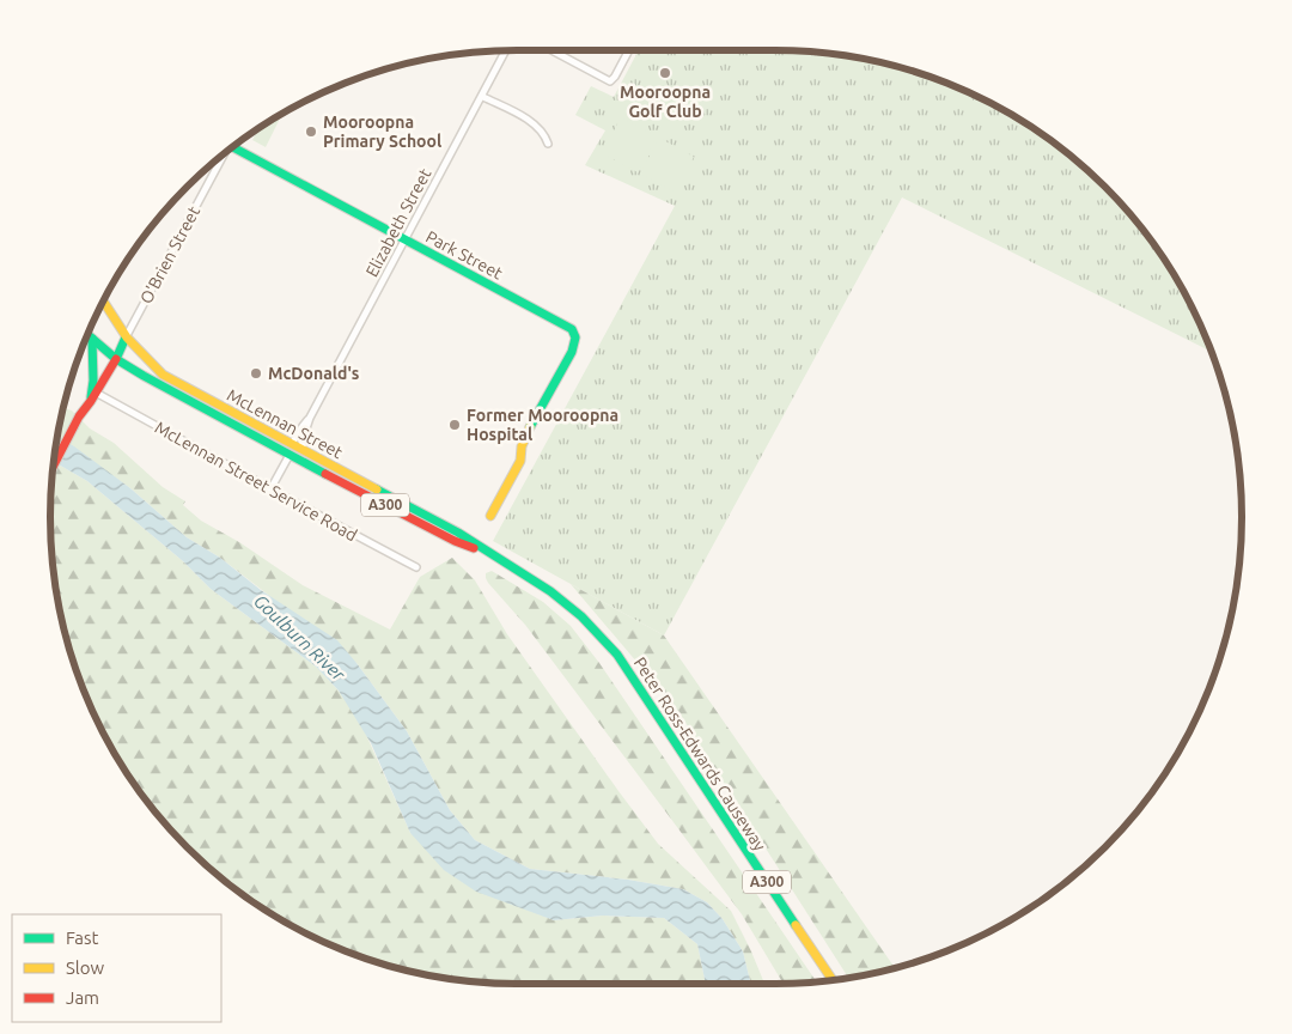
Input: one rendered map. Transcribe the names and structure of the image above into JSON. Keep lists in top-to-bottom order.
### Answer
{
  "streets": {
    "main road": [
      "Elizabeth Street",
      "Park Street",
      "McLennan Street",
      "A300",
      "Peter Ross-Edwards Causeway"
    ],
    "street": ["O'Brien Street", "McLennan Street Service Road"]
  },
  "crossings": [
    ["Elizabeth Street", "Park Street"],
    ["Elizabeth Street", "McLennan Street"],
    ["Elizabeth Street", "McLennan Street Service Road"],
    ["O'Brien Street", "McLennan Street"],
    ["McLennan Street", "Peter Ross-Edwards Causeway"]
  ],
  "water": ["Goulburn River"],
  "places": [
    "Mooroopna Golf Club",
    "Mooroopna Primary School",
    "McDonald's",
    "Former Mooroopna Hospital"
  ],
  "legend": ["Fast", "Slow", "Jam"]
}
